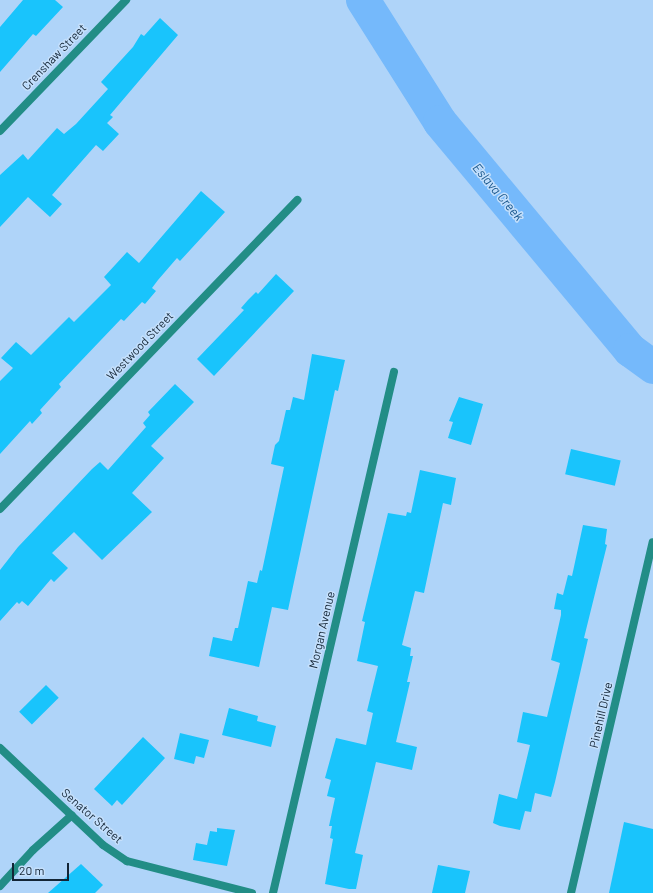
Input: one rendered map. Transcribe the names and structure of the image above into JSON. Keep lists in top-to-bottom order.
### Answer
{
  "streets": {
    "street": [
      "Crenshaw Street",
      "Westwood Street",
      "Morgan Avenue",
      "Pinehill Drive",
      "Senator Street"
    ]
  },
  "water": ["Eslava Creek"],
  "scale_bar": "20 m"
}
